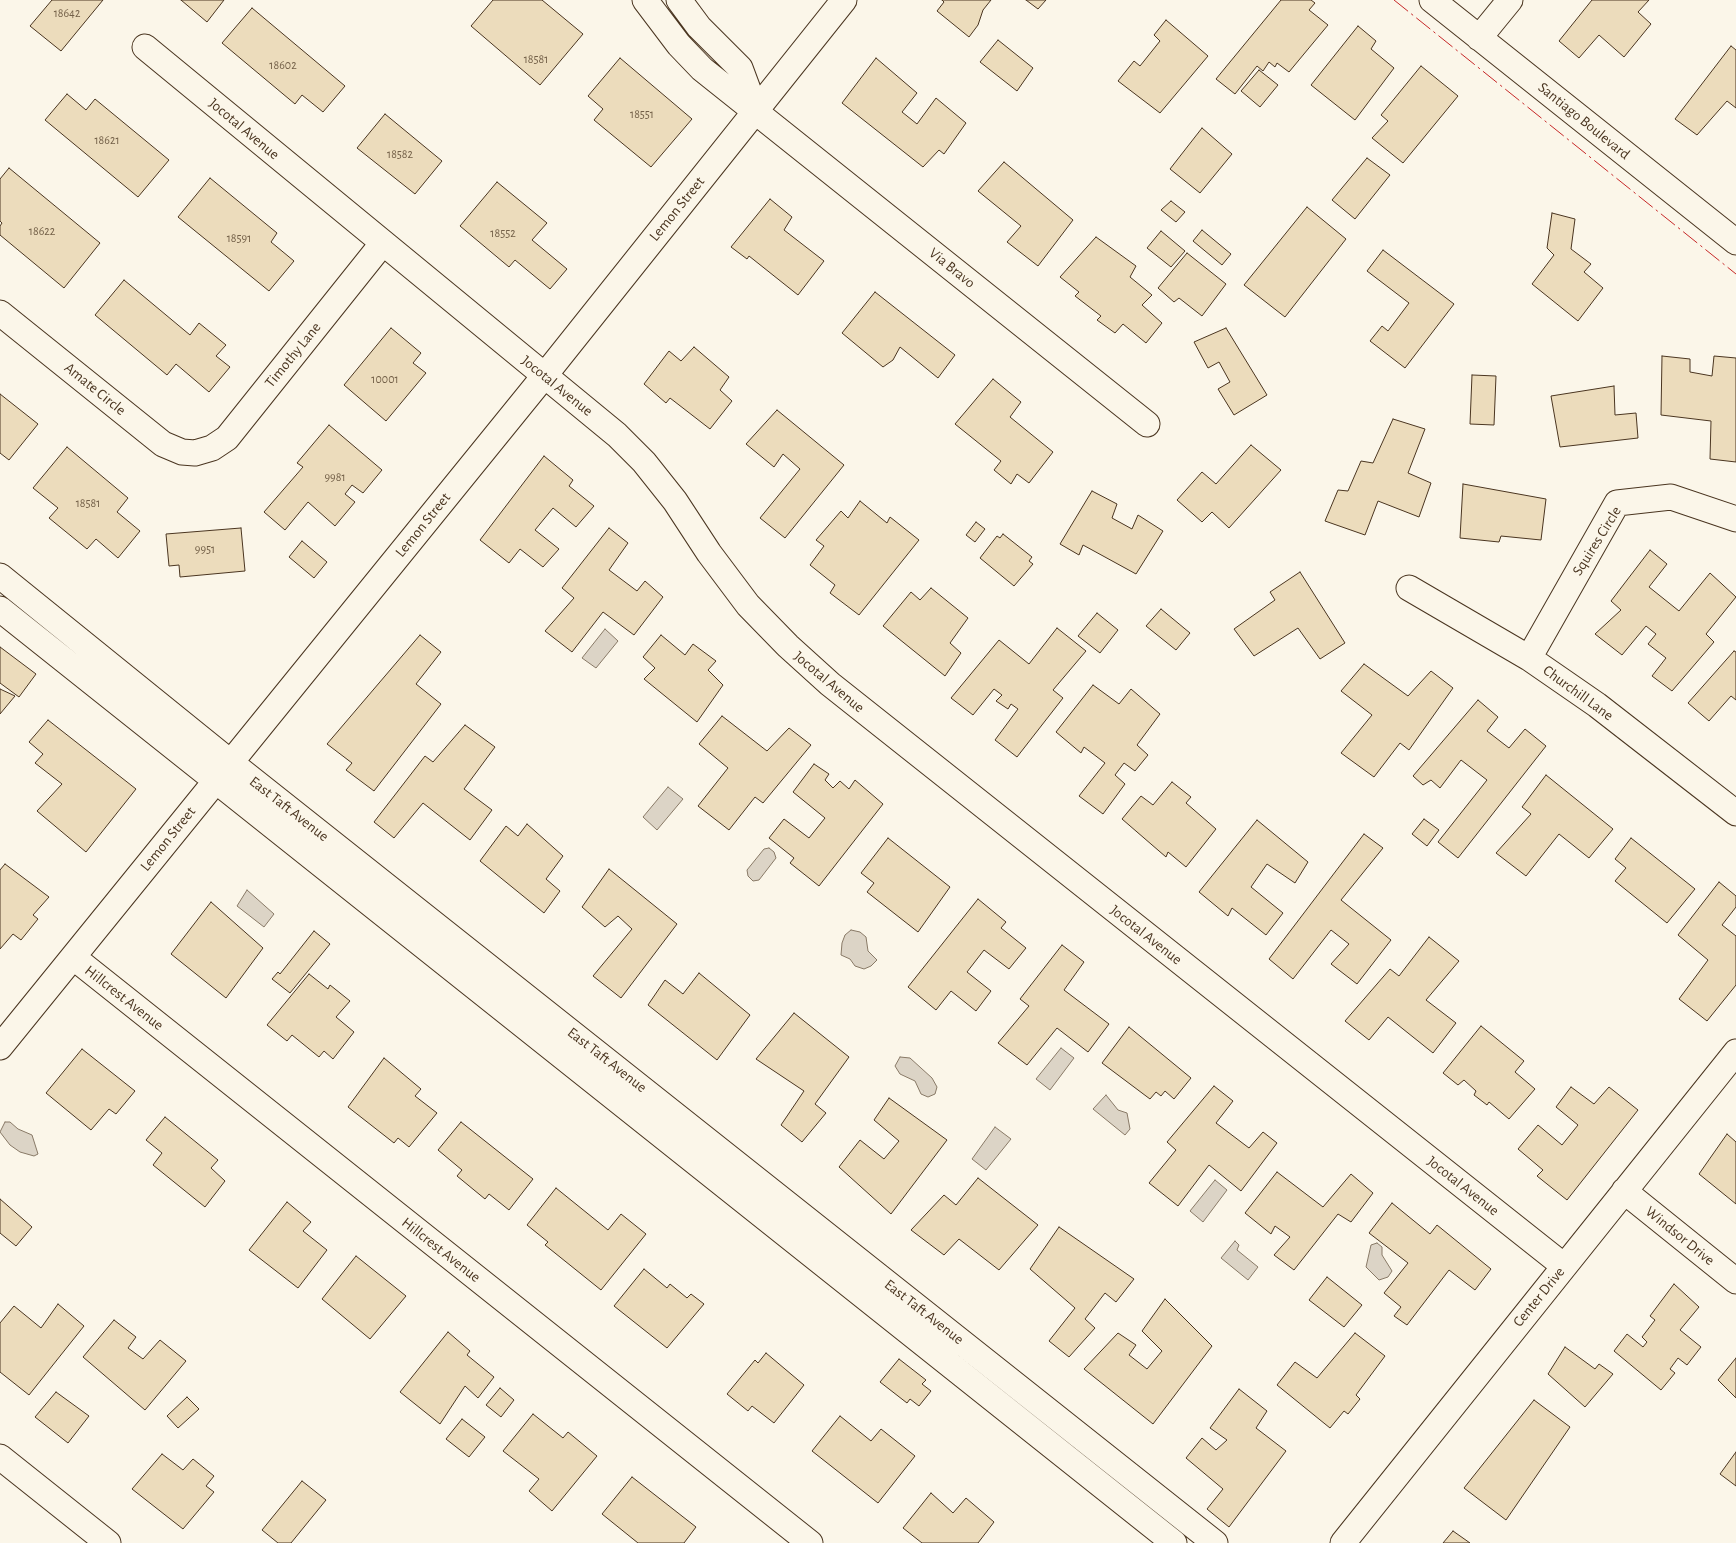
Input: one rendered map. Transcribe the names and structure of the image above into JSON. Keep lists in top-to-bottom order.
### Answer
{
  "streets": {
    "street": [
      "Santiago Boulevard",
      "Jocotal Avenue",
      "Lemon Street",
      "Via Bravo",
      "Timothy Lane",
      "Amate Circle",
      "Squires Circle",
      "Churchill Lane",
      "East Taft Avenue",
      "Hillcrest Avenue",
      "Windsor Drive",
      "Center Drive"
    ]
  },
  "crossings": [
    ["Jocotal Avenue", "Lemon Street"],
    ["Jocotal Avenue", "Timothy Lane"],
    ["Jocotal Avenue", "Center Drive"],
    ["Lemon Street", "Via Bravo"],
    ["Lemon Street", "East Taft Avenue"],
    ["Lemon Street", "Hillcrest Avenue"],
    ["Timothy Lane", "Amate Circle"],
    ["Squires Circle", "Churchill Lane"],
    ["Windsor Drive", "Center Drive"]
  ],
  "house_numbers": [
    "18642",
    "18581",
    "18602",
    "18551",
    "18621",
    "18582",
    "18622",
    "18552",
    "18591",
    "10001",
    "9981",
    "18581",
    "9951"
  ]
}
